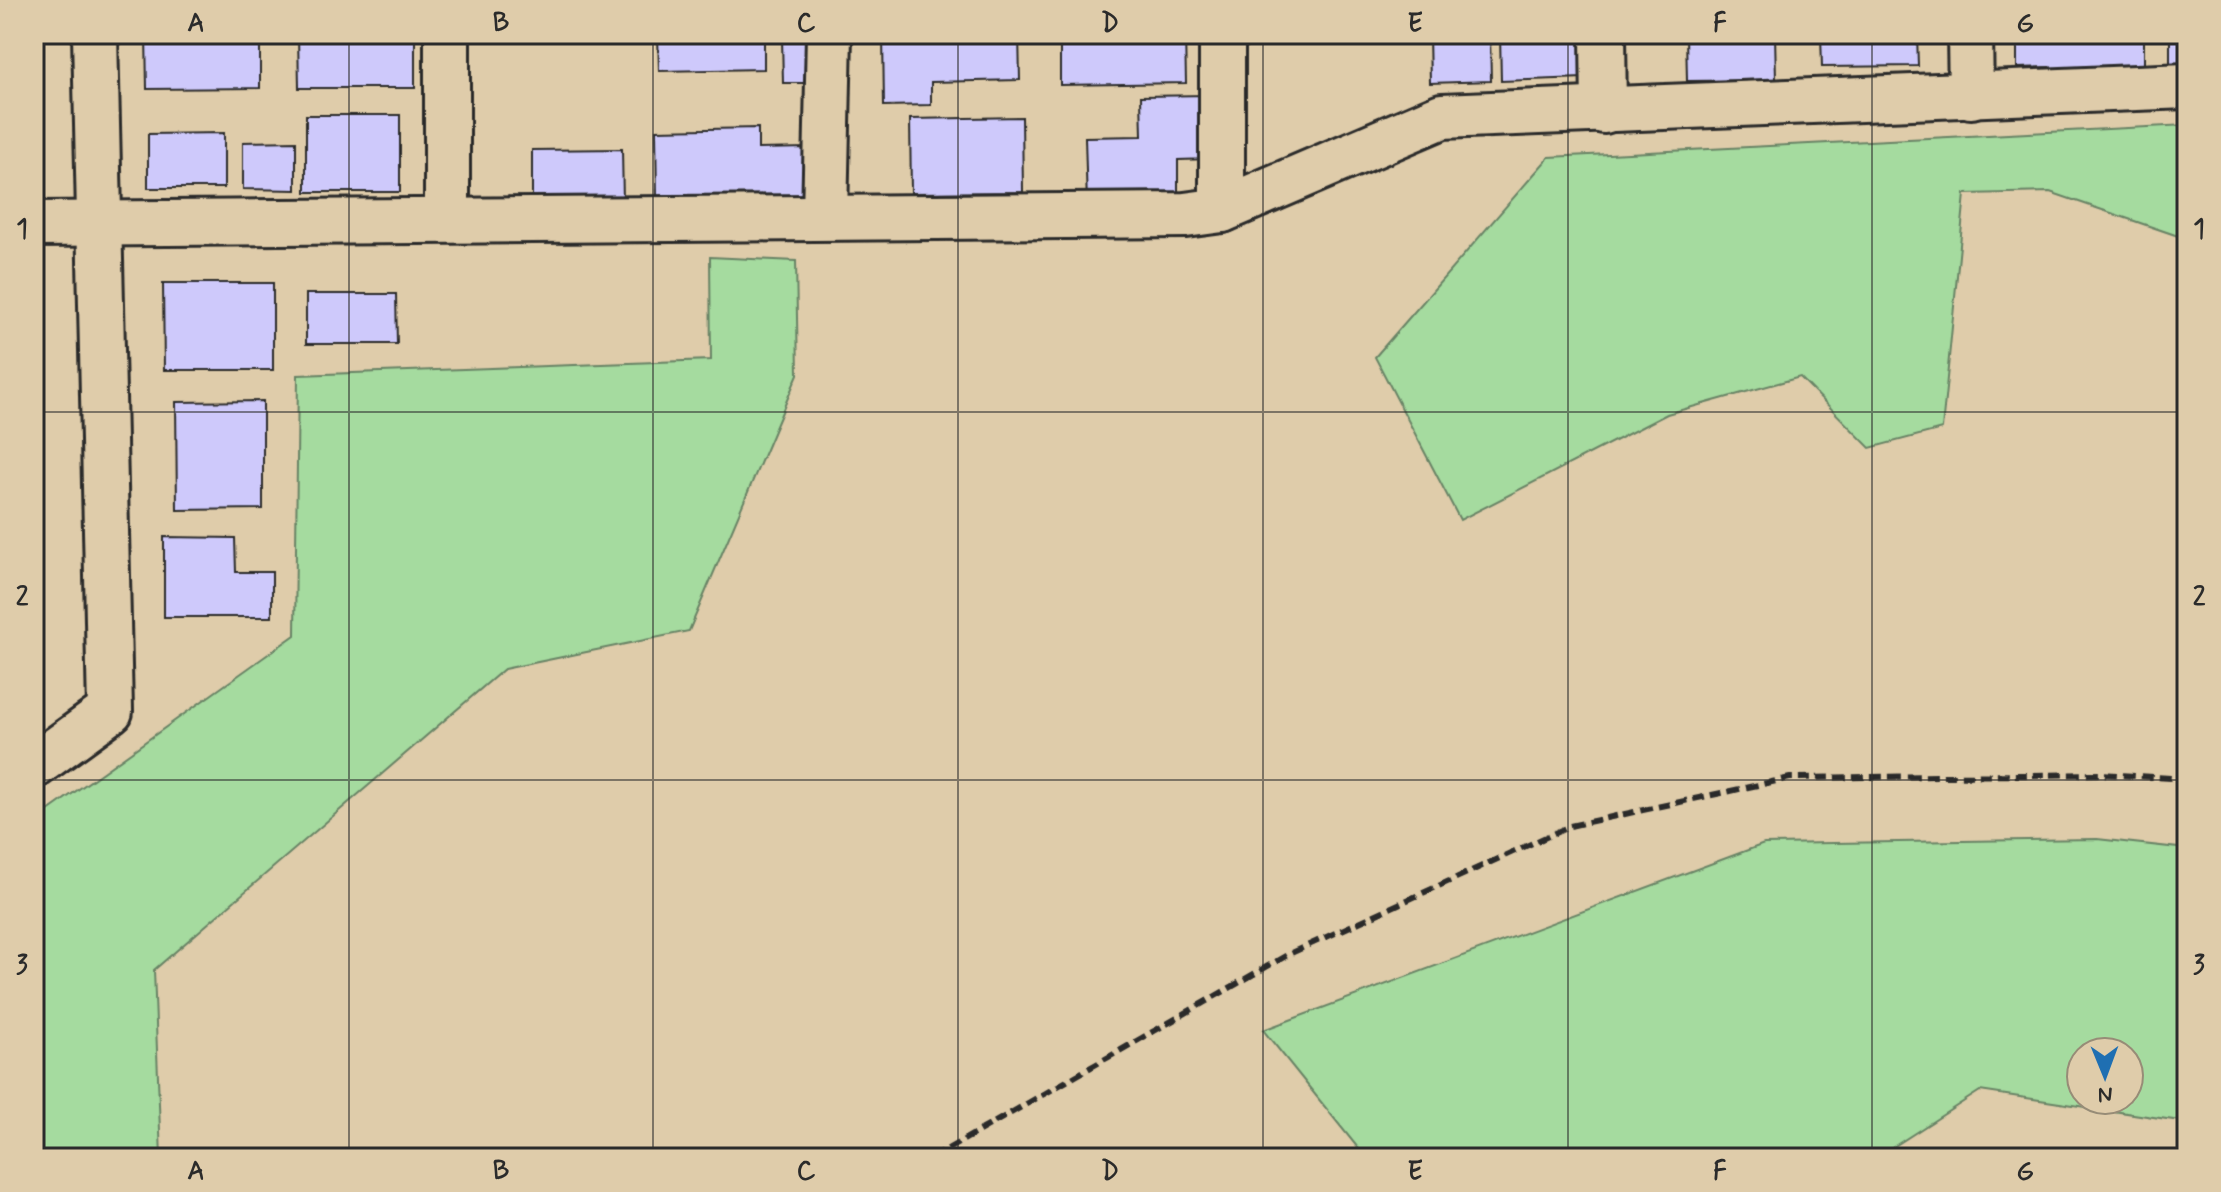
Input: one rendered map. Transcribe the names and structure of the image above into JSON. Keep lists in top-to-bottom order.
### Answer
{
  "north": "bottom",
  "grid": {
    "columns": [
      "A",
      "B",
      "C",
      "D",
      "E",
      "F",
      "G"
    ],
    "rows": ["1", "2", "3"]
  }
}
